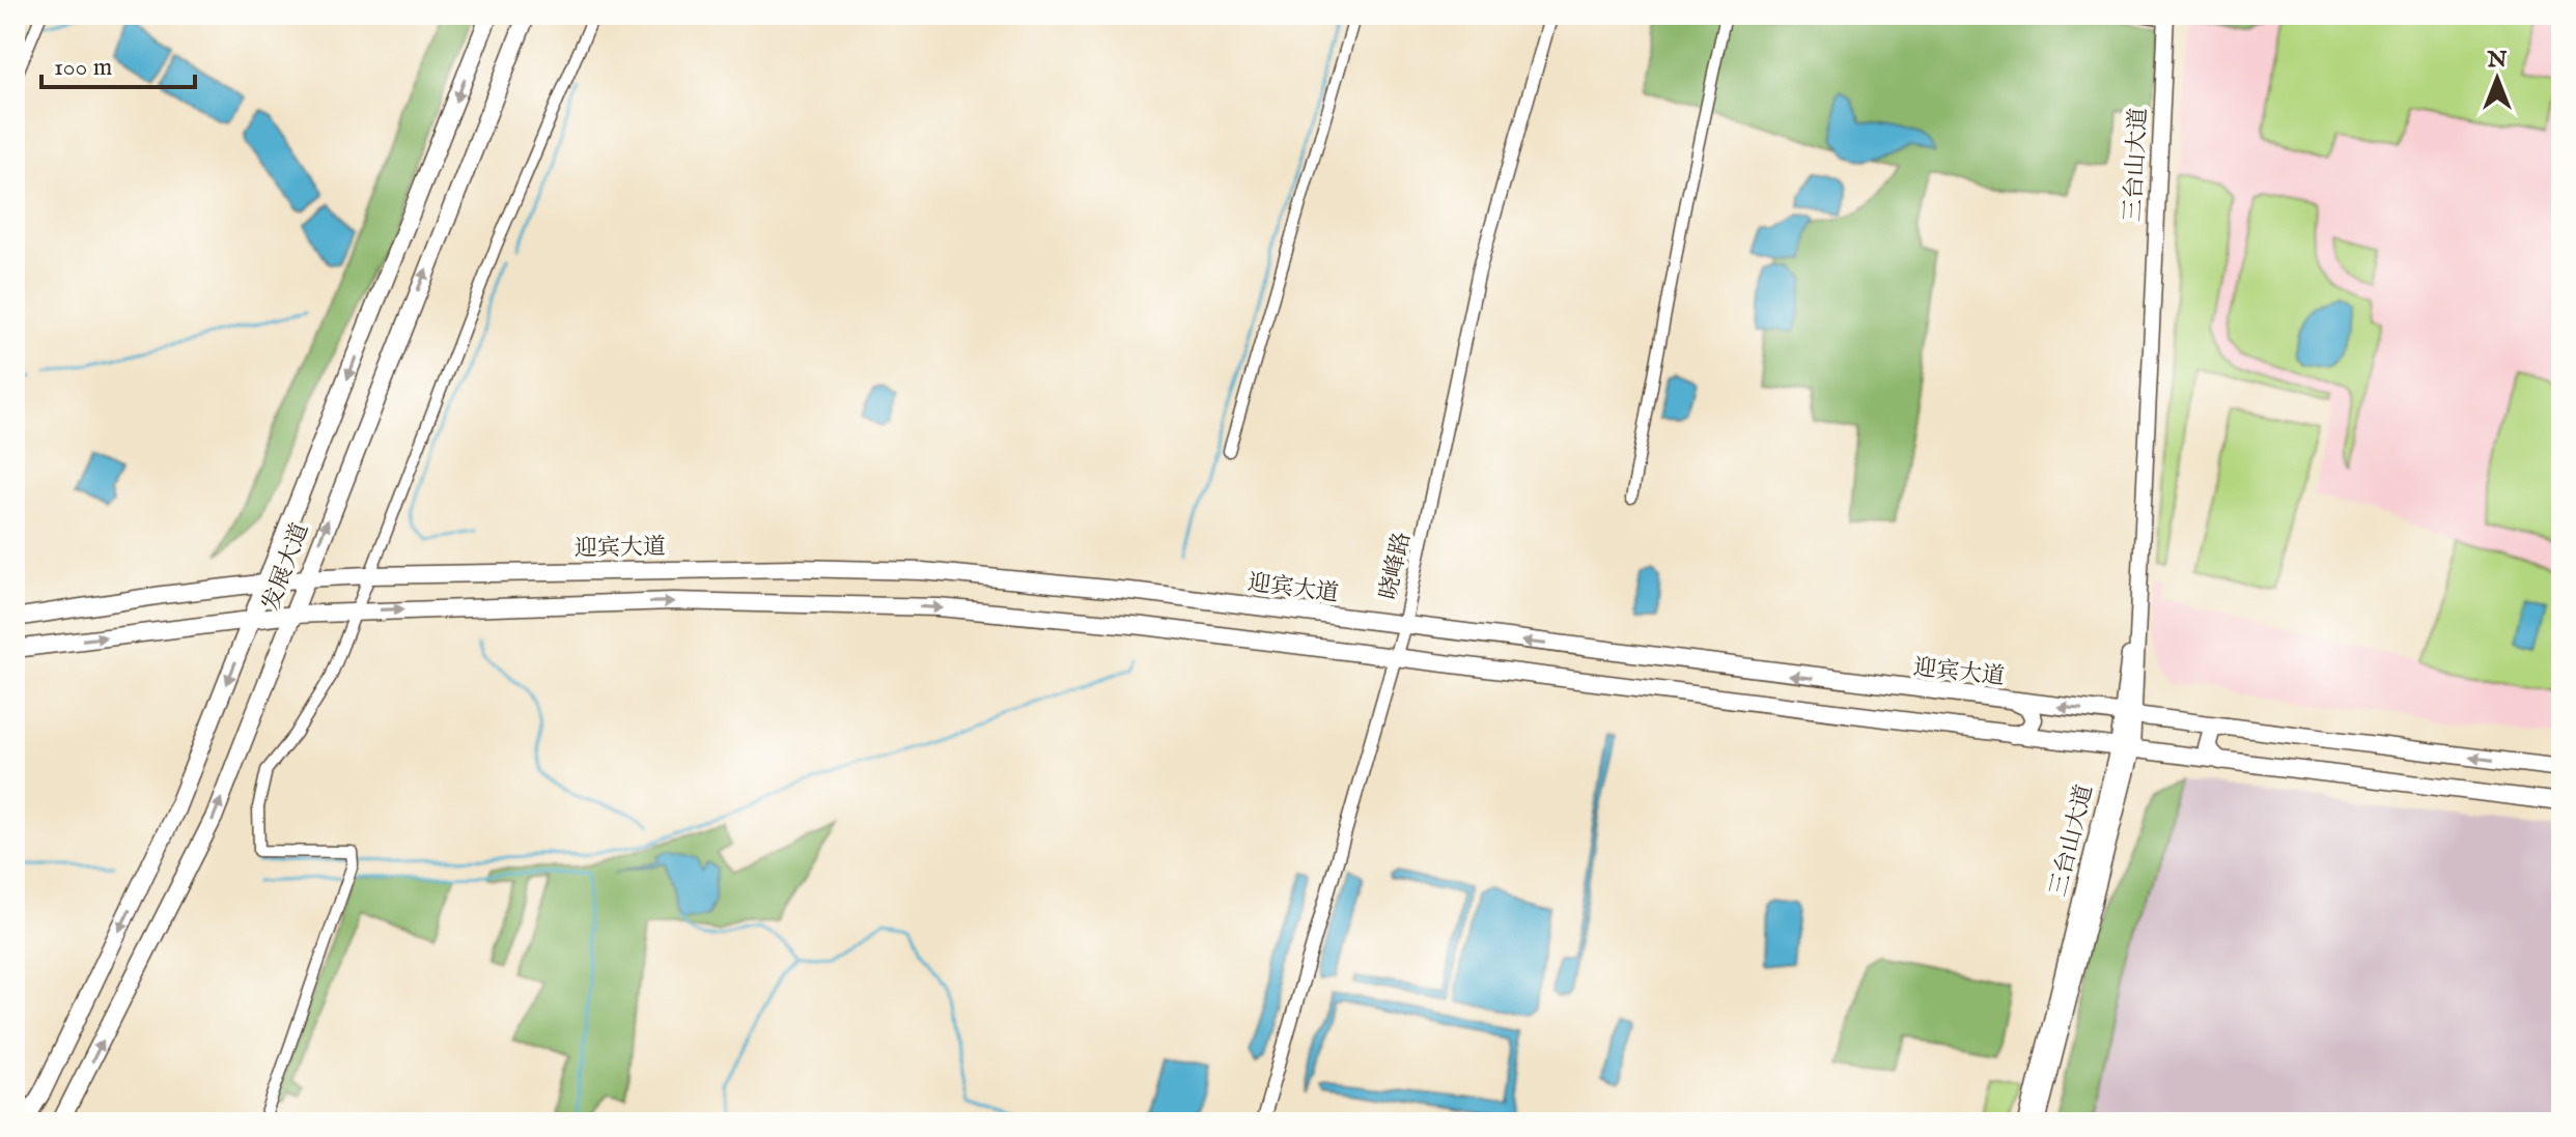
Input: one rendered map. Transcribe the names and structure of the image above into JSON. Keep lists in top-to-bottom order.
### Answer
{
  "streets": {
    "main road": ["三台山大道", "迎宾大道", "发展大道"],
    "street": ["晓峰路"]
  },
  "crossings": [
    ["三台山大道", "迎宾大道"],
    ["迎宾大道", "晓峰路"],
    ["迎宾大道", "发展大道"]
  ],
  "scale_bar": "100 m",
  "north": "top"
}
